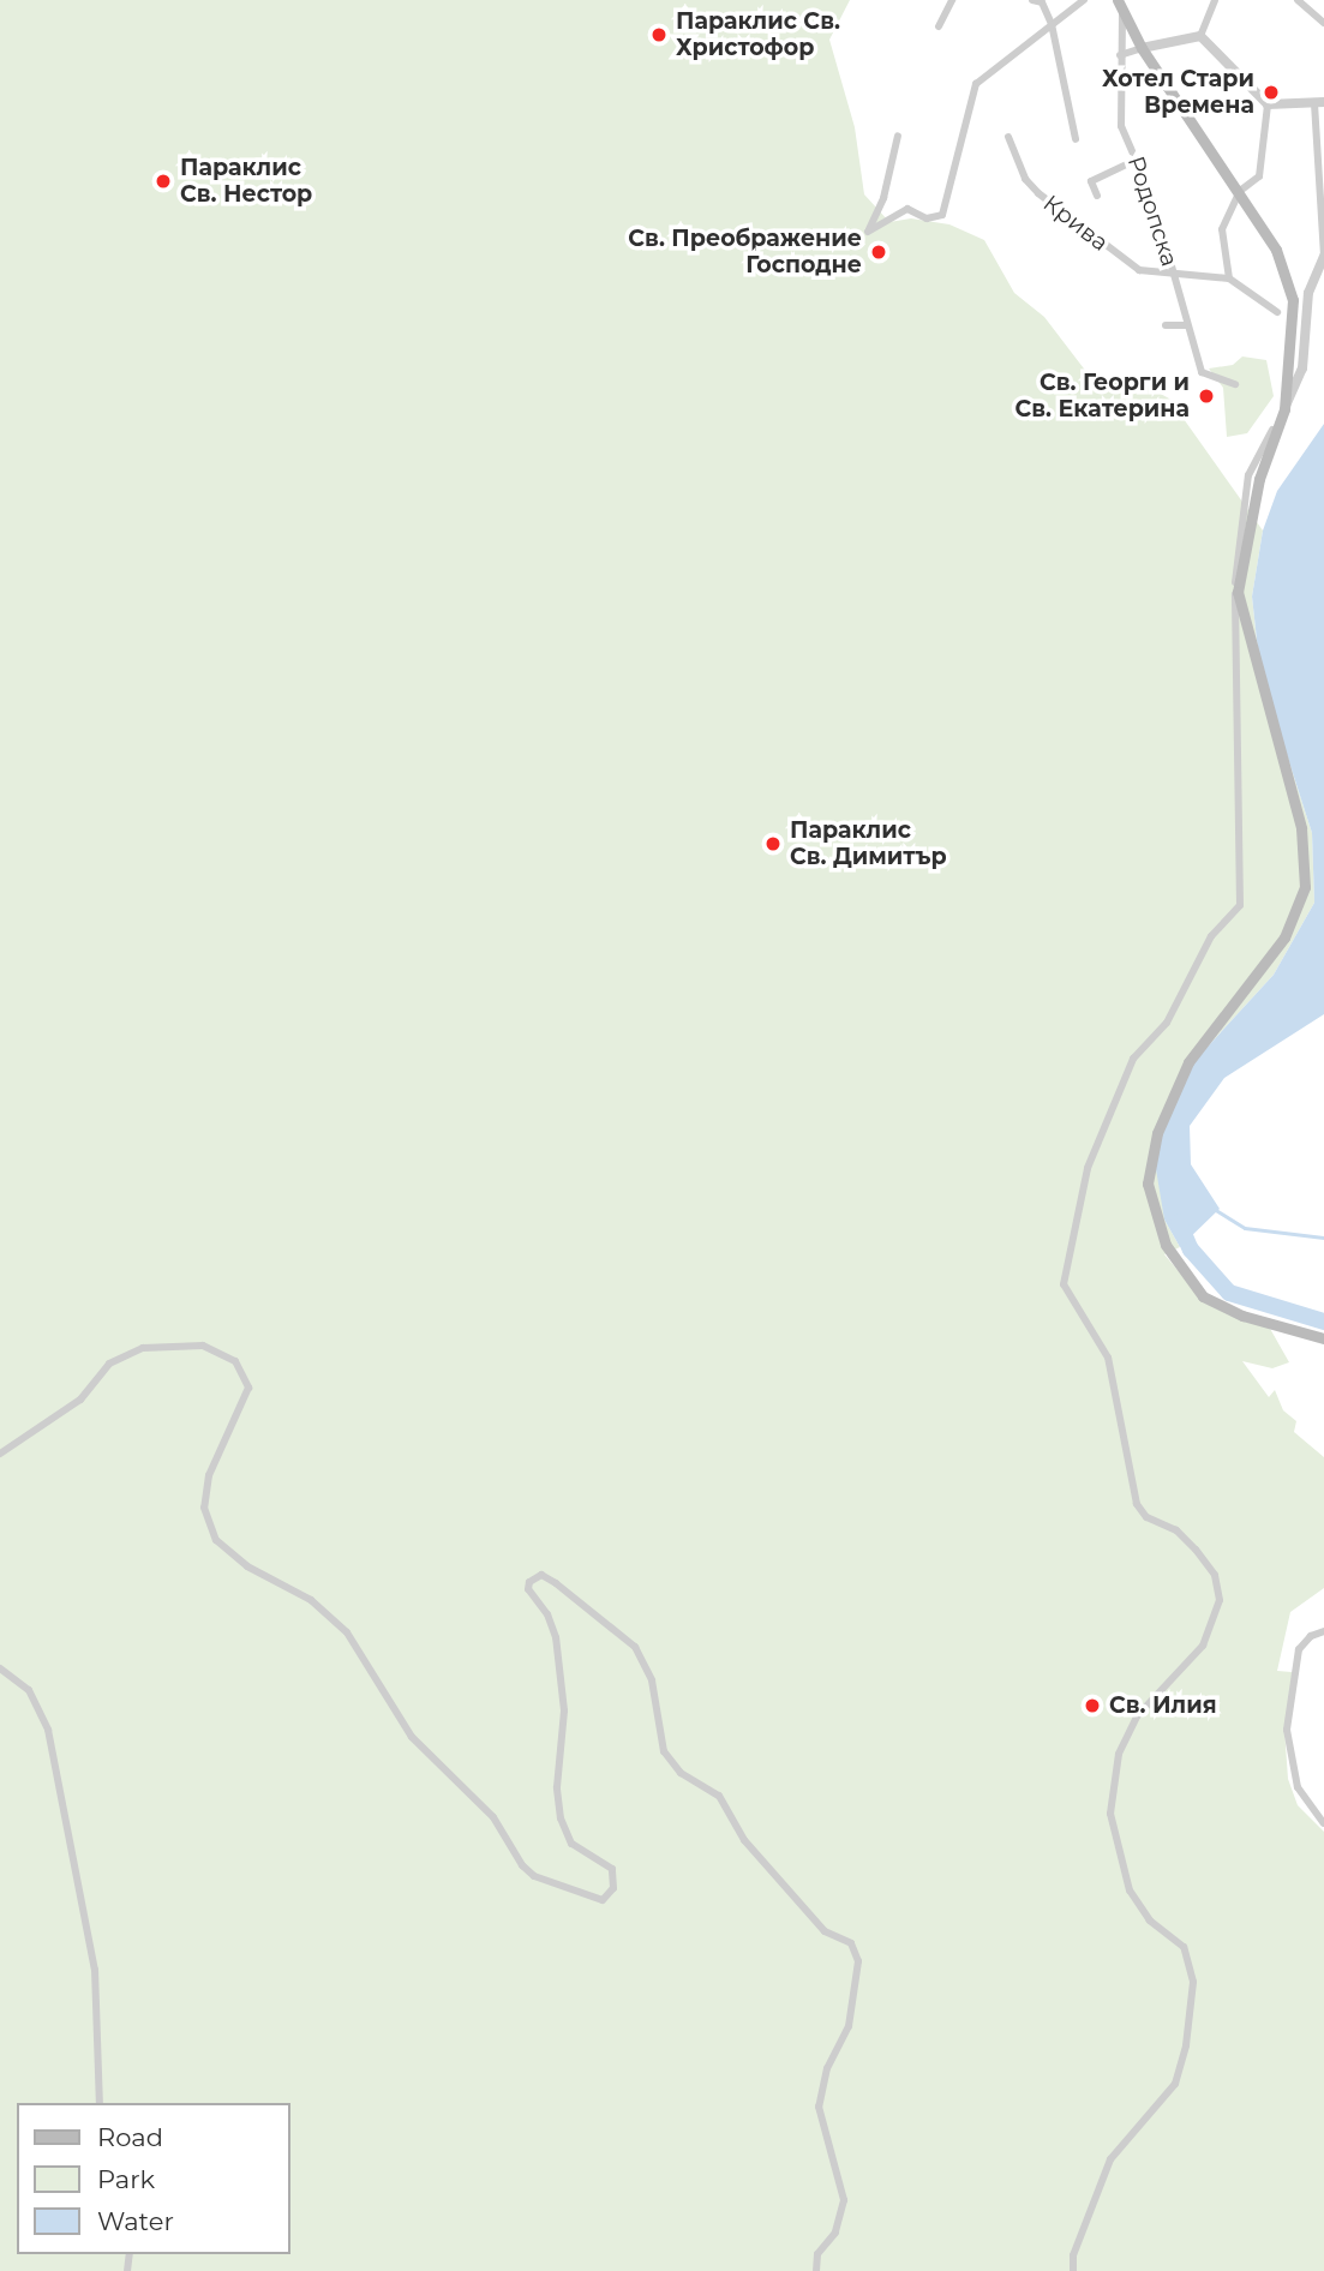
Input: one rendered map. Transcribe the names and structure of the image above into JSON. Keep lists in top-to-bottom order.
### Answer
{
  "streets": {
    "street": ["Родопска", "Крива"]
  },
  "crossings": [
    ["Родопска", "Крива"]
  ],
  "places": [
    "Параклис Св. Христофор",
    "Хотел Стари Времена",
    "Параклис Св. Нестор",
    "Св. Преображение Господне",
    "Св. Георги и Св. Екатерина",
    "Параклис Св. Димитър",
    "Св. Илия"
  ],
  "legend": ["Road", "Park", "Water"]
}
